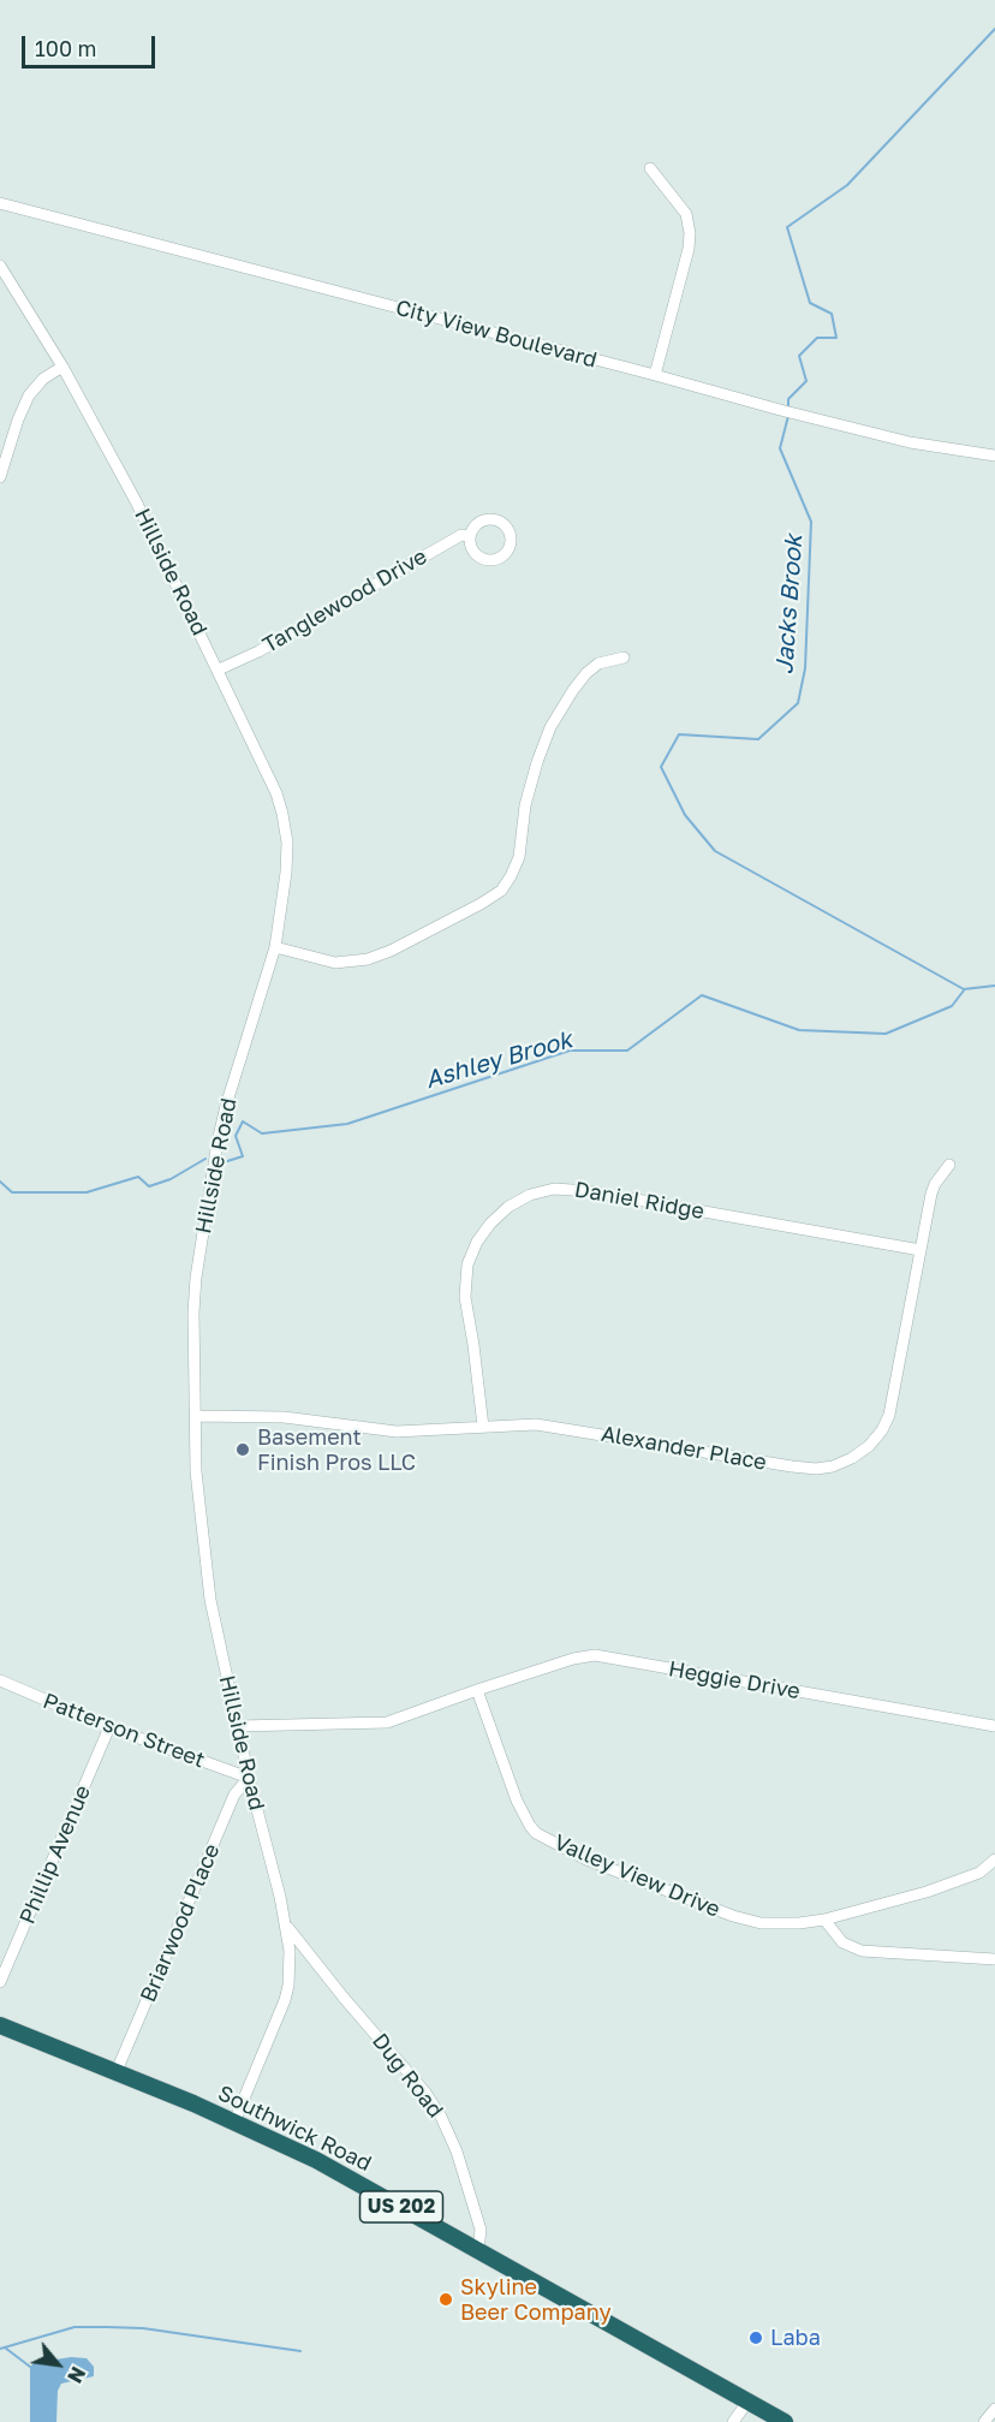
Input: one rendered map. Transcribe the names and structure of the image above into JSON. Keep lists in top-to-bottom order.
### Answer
{
  "streets": {
    "highway": ["Southwick Road", "US 202"],
    "street": [
      "City View Boulevard",
      "Hillside Road",
      "Tanglewood Drive",
      "Daniel Ridge",
      "Alexander Place",
      "Heggie Drive",
      "Patterson Street",
      "Phillip Avenue",
      "Valley View Drive",
      "Briarwood Place",
      "Dug Road"
    ]
  },
  "crossings": [
    ["Hillside Road", "Tanglewood Drive"],
    ["Hillside Road", "Alexander Place"],
    ["Hillside Road", "Patterson Street"],
    ["Hillside Road", "Briarwood Place"],
    ["Hillside Road", "Dug Road"],
    ["Hillside Road", "Southwick Road"],
    ["Daniel Ridge", "Alexander Place"],
    ["Heggie Drive", "Valley View Drive"],
    ["Patterson Street", "Phillip Avenue"],
    ["Patterson Street", "Briarwood Place"],
    ["Briarwood Place", "Southwick Road"],
    ["Dug Road", "Southwick Road"]
  ],
  "water": ["Jacks Brook", "Ashley Brook"],
  "places": ["Basement Finish Pros LLC", "Skyline Beer Company", "Laba"],
  "scale_bar": "100 m",
  "north": "bottom right"
}
